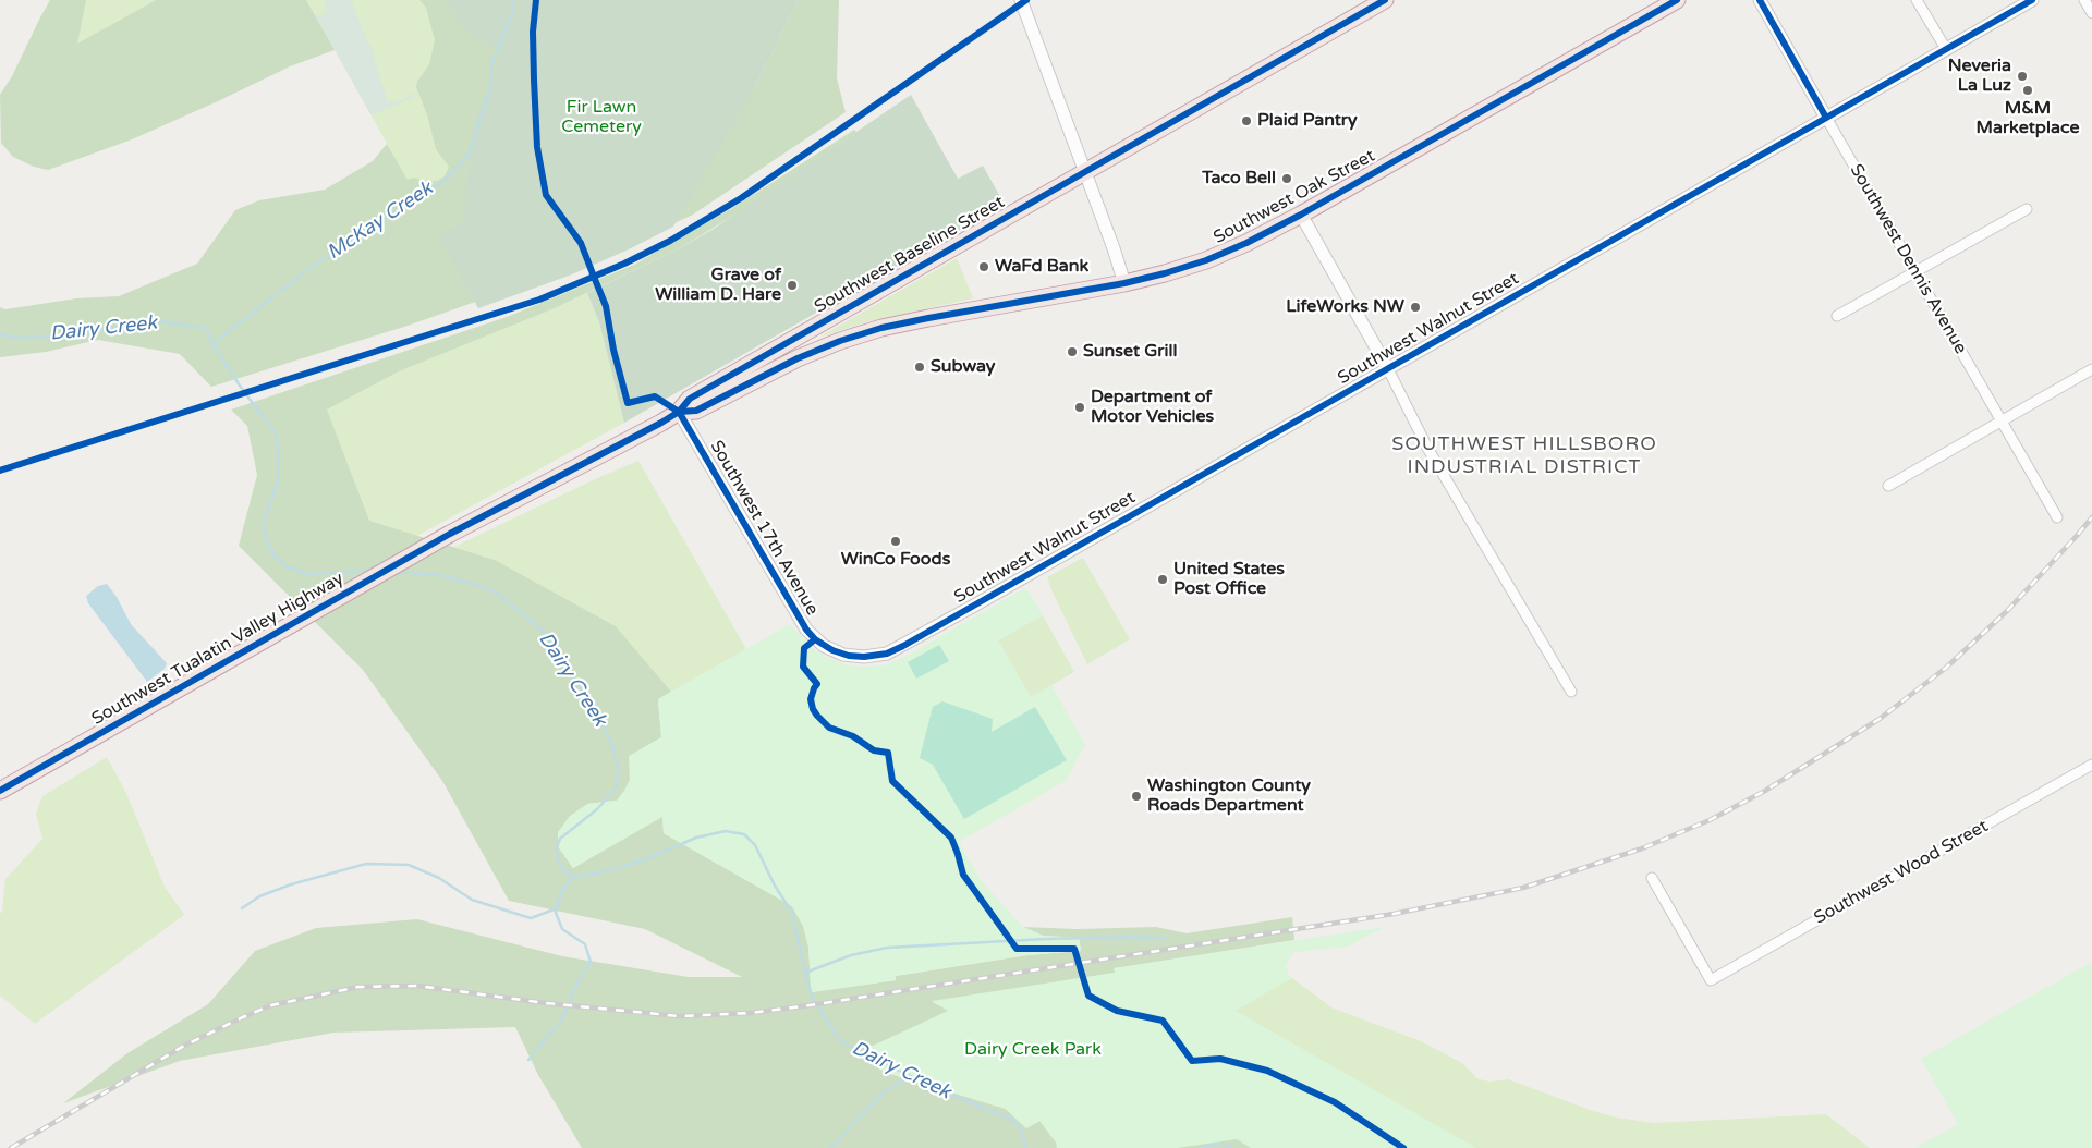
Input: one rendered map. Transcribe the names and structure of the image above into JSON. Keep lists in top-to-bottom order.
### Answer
{
  "streets": {
    "highway": ["Southwest Oak Street", "Southwest Baseline Street", "Southwest Tualatin Valley Highway"],
    "street": [
      "Southwest Dennis Avenue",
      "Southwest Walnut Street",
      "Southwest 17th Avenue",
      "Southwest Wood Street"
    ]
  },
  "crossings": [
    ["Southwest Oak Street", "Southwest Baseline Street"],
    ["Southwest Oak Street", "Southwest 17th Avenue"],
    ["Southwest Baseline Street", "Southwest 17th Avenue"],
    ["Southwest Baseline Street", "Southwest Tualatin Valley Highway"],
    ["Southwest Dennis Avenue", "Southwest Walnut Street"],
    ["Southwest Walnut Street", "Southwest 17th Avenue"]
  ],
  "districts": ["SOUTHWEST HILLSBORO INDUSTRIAL DISTRICT"],
  "water": ["McKay Creek", "Dairy Creek"],
  "parks": ["Fir Lawn Cemetery", "Dairy Creek Park"],
  "places": [
    "Neveria La Luz",
    "M&M Marketplace",
    "Plaid Pantry",
    "Taco Bell",
    "WaFd Bank",
    "Grave of William D. Hare",
    "LifeWorks NW",
    "Sunset Grill",
    "Subway",
    "Department of Motor Vehicles",
    "WinCo Foods",
    "United States Post Office",
    "Washington County Roads Department"
  ]
}
